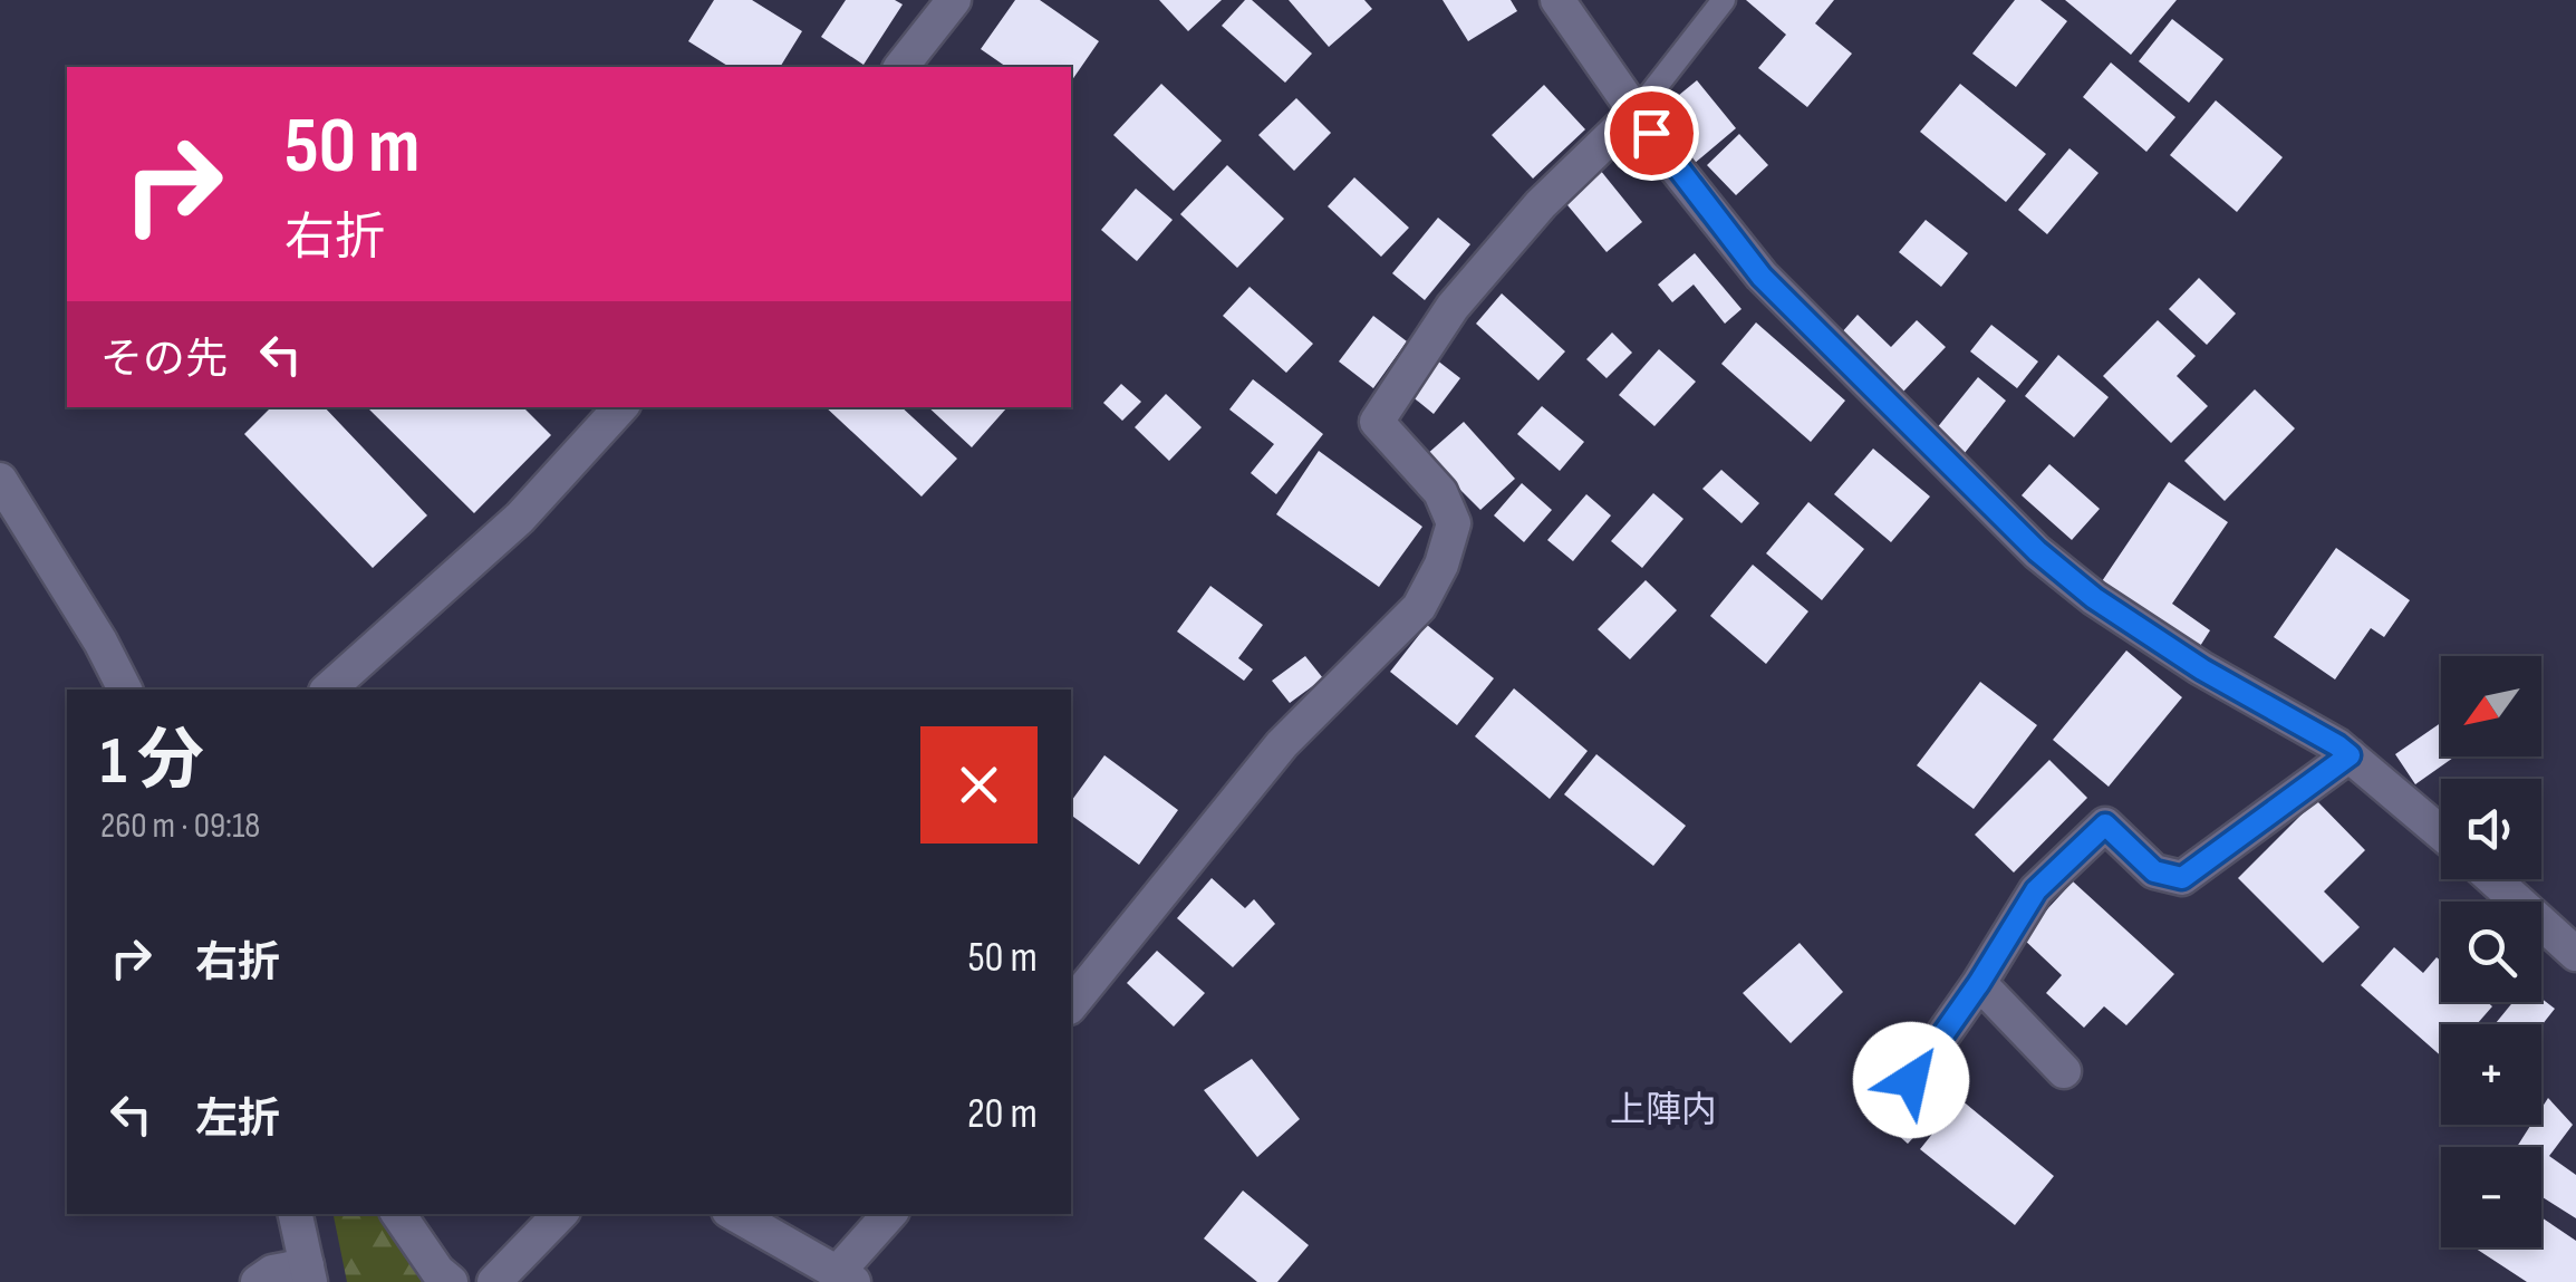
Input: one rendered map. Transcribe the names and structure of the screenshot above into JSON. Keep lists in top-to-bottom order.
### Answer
{
  "districts": ["上陣内"],
  "north": "bottom left",
  "page": {
    "turn": ["50 m", "右折"],
    "then": "その先",
    "map_buttons": ["+", "−"],
    "heading": ["1 分", "260 m · 09:18"],
    "list": [
      {
        "name": "右折",
        "value": "50 m"
      },
      {
        "name": "左折",
        "value": "20 m"
      }
    ]
  }
}
